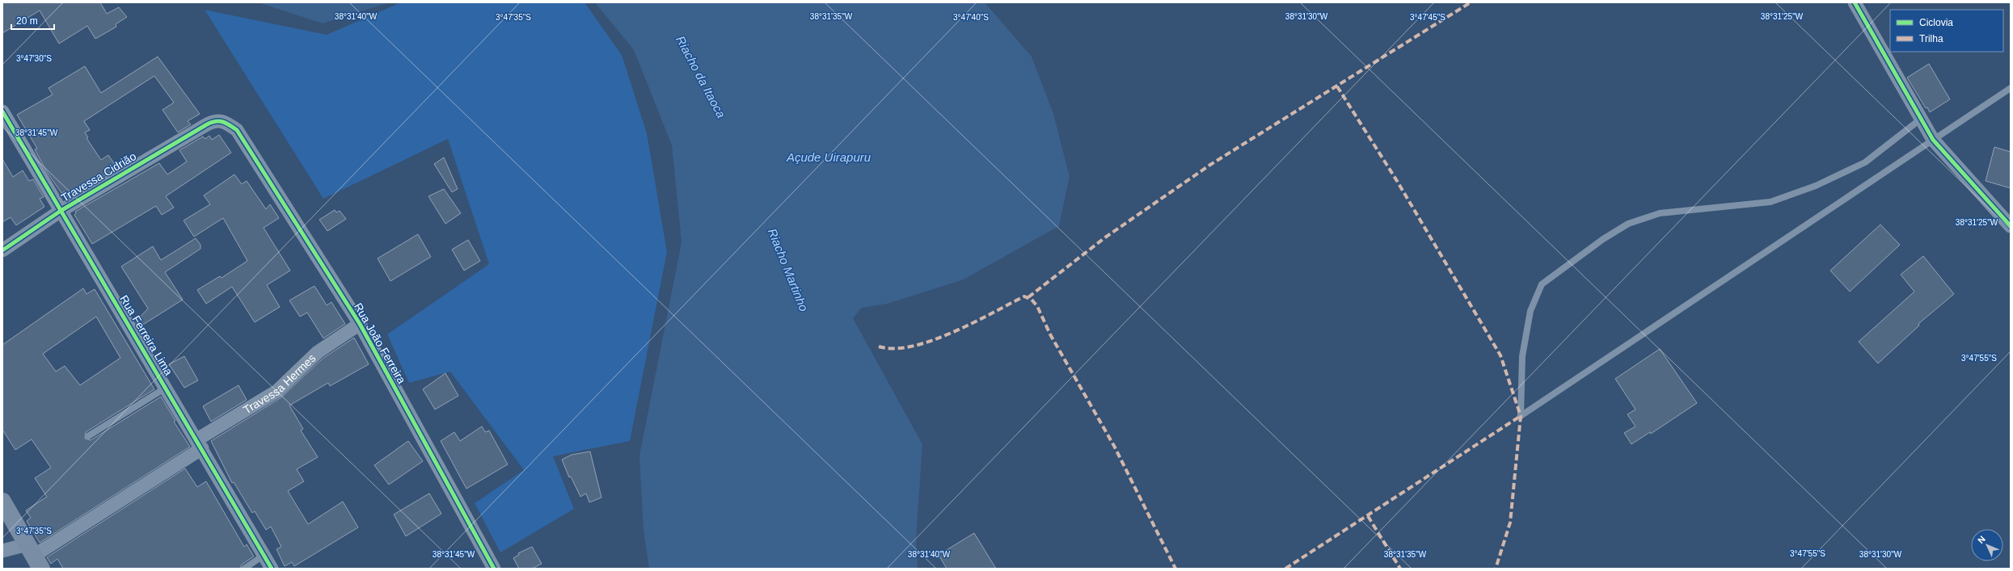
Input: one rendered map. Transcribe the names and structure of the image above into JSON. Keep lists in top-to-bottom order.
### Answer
{
  "streets": {
    "street": [
      "Travessa Cidrião",
      "Rua Ferreira Lima",
      "Rua João Ferreira",
      "Travessa Hermes"
    ]
  },
  "crossings": [
    ["Travessa Cidrião", "Rua Ferreira Lima"],
    ["Travessa Cidrião", "Rua João Ferreira"],
    ["Rua Ferreira Lima", "Travessa Hermes"],
    ["Rua João Ferreira", "Travessa Hermes"]
  ],
  "water": ["Riacho da Itaoca", "Açude Uirapuru", "Riacho Martinho"],
  "legend": ["Ciclovia", "Trilha"],
  "scale_bar": "20 m",
  "north": "top left",
  "coordinates": [
    "38°31'40\"W",
    "38°31'35\"W",
    "38°31'30\"W",
    "38°31'25\"W",
    "3°47'35\"S",
    "3°47'40\"S",
    "3°47'45\"S",
    "3°47'30\"S",
    "38°31'45\"W",
    "3°47'55\"S"
  ]
}
